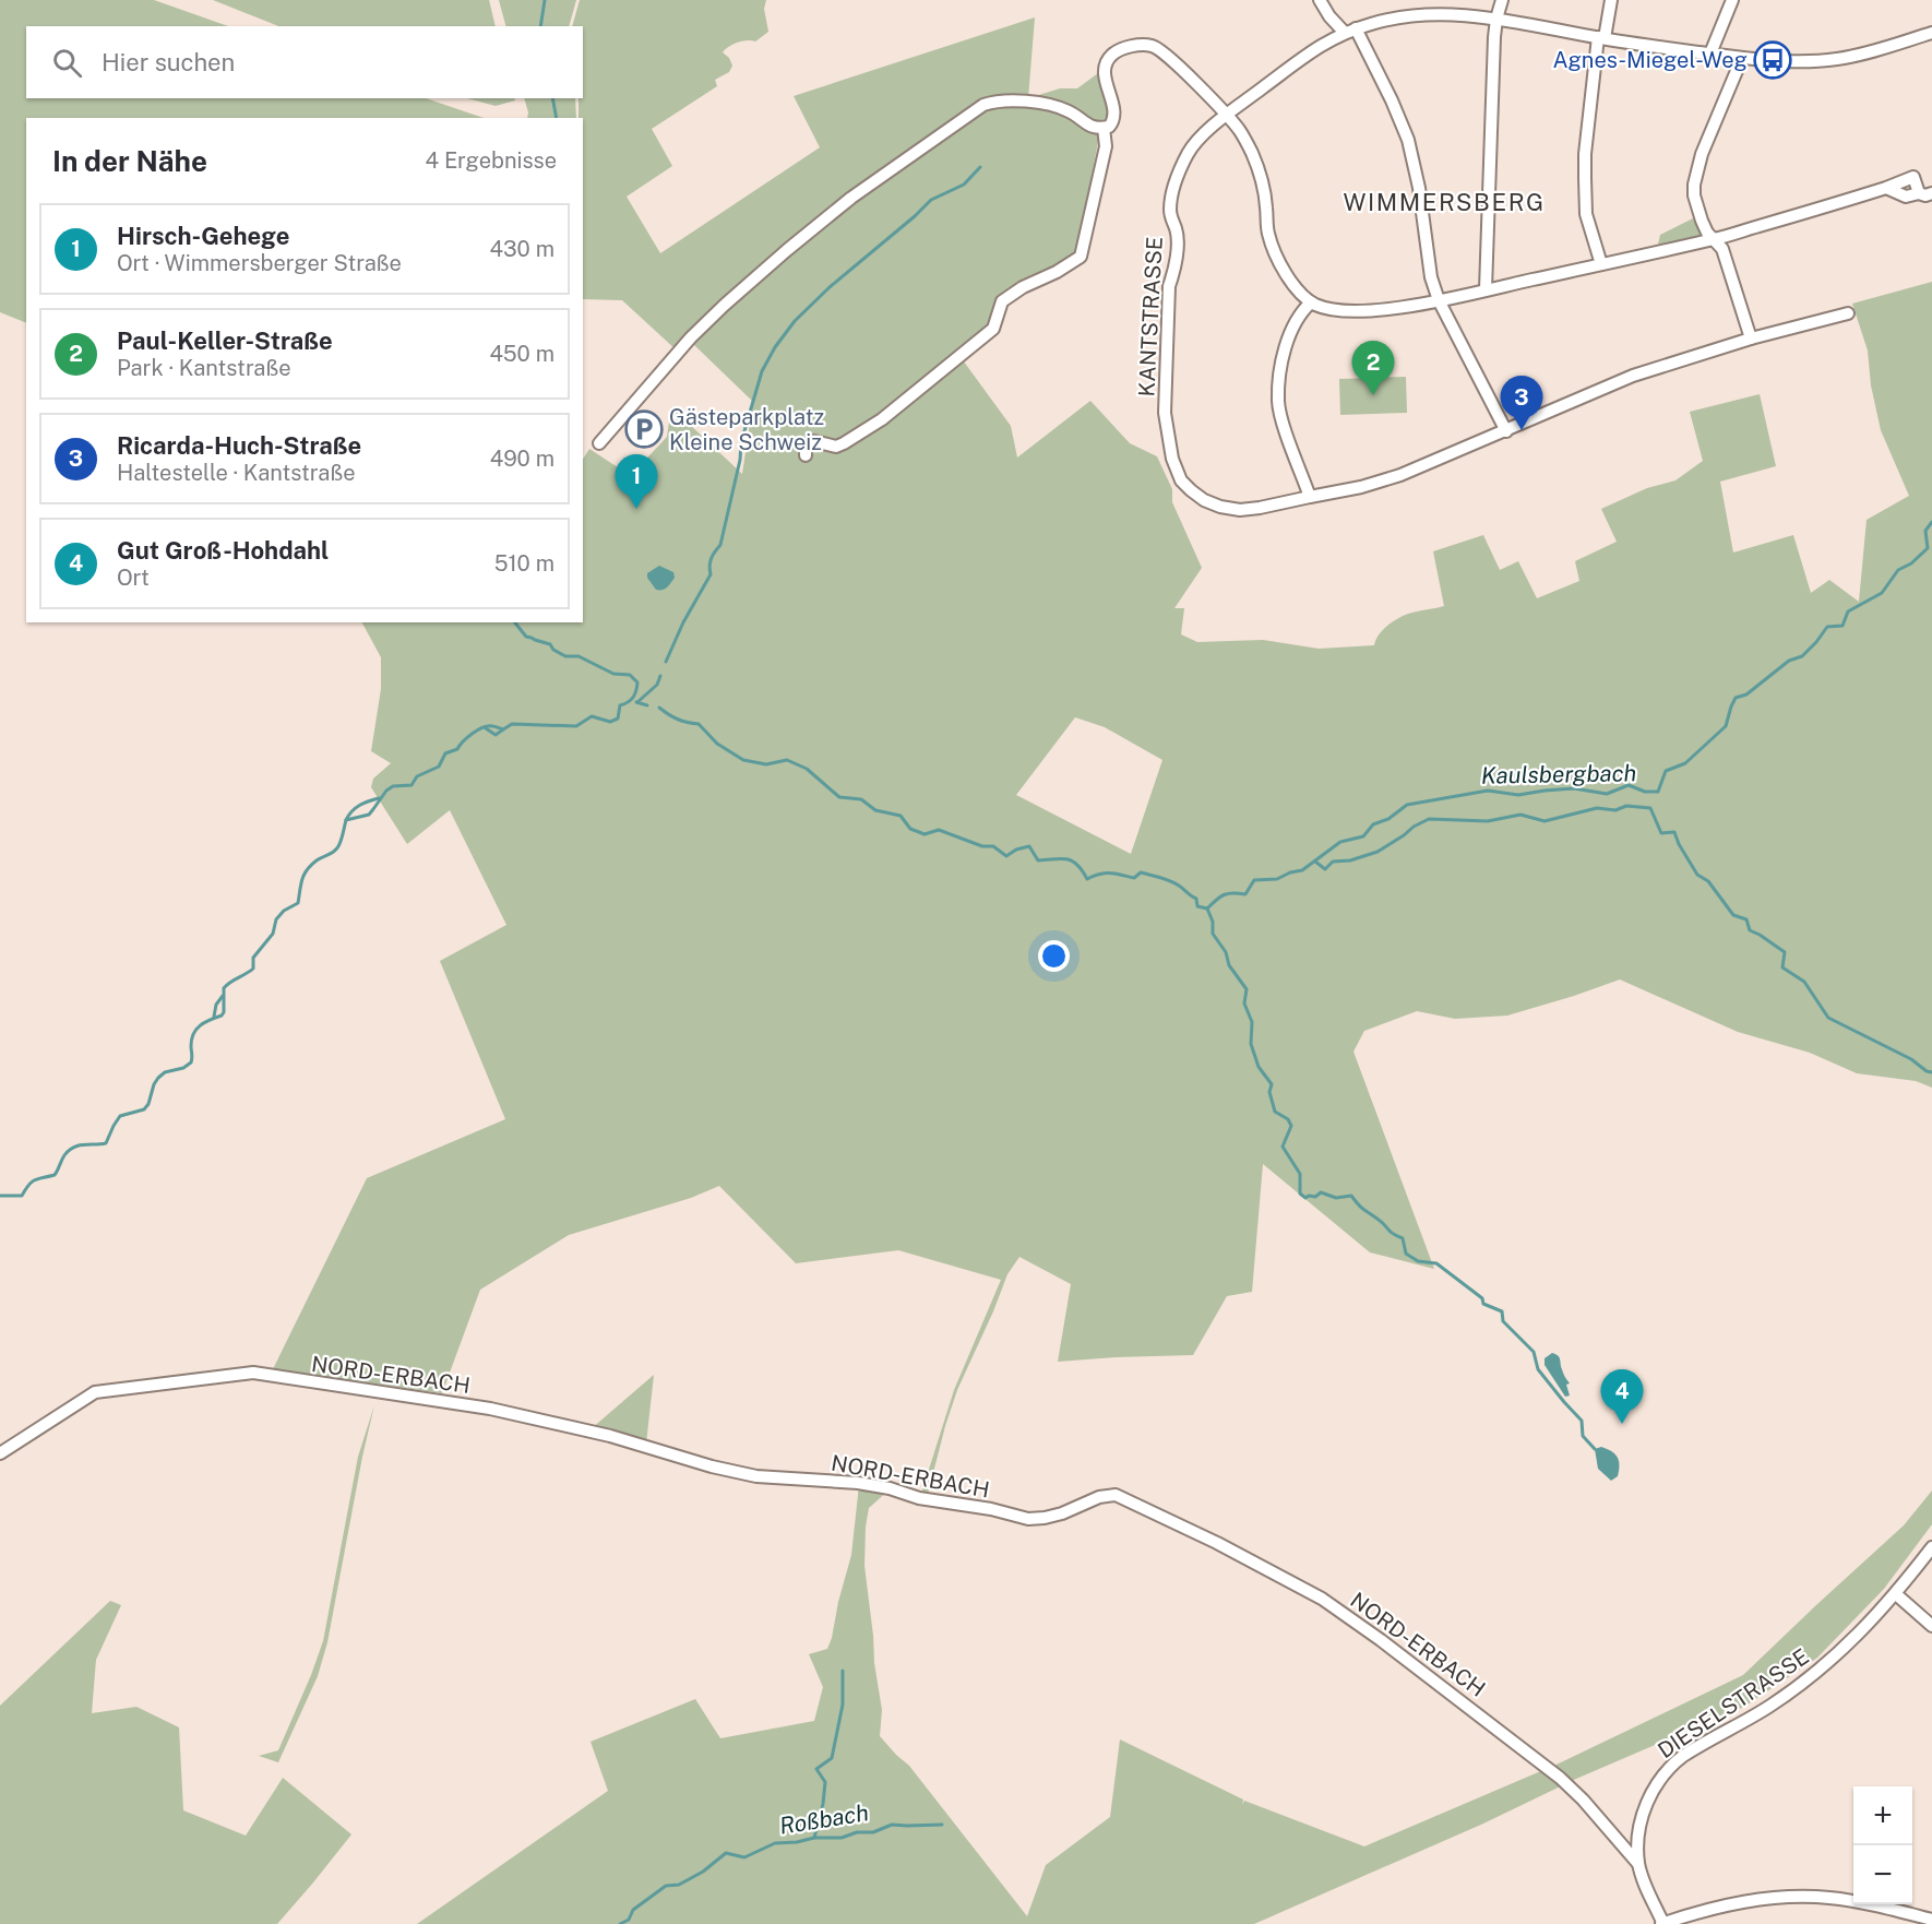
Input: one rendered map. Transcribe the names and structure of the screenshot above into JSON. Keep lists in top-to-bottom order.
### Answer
{
  "streets": {
    "street": ["KANTSTRASSE", "NORD-ERBACH", "DIESELSTRASSE"]
  },
  "crossings": [
    ["NORD-ERBACH", "DIESELSTRASSE"]
  ],
  "districts": ["WIMMERSBERG"],
  "water": ["Kaulsbergbach", "Roßbach"],
  "places": {
    "bus stop": ["Agnes-Miegel-Weg"],
    "parking": ["Gästeparkplatz Kleine Schweiz"]
  },
  "page": {
    "search": "Hier suchen",
    "heading": ["In der Nähe", "4 Ergebnisse"],
    "list": [
      {
        "mark": "1",
        "name": "Hirsch-Gehege",
        "note": "Ort · Wimmersberger Straße",
        "value": "430 m"
      },
      {
        "mark": "2",
        "name": "Paul-Keller-Straße",
        "note": "Park · Kantstraße",
        "value": "450 m"
      },
      {
        "mark": "3",
        "name": "Ricarda-Huch-Straße",
        "note": "Haltestelle · Kantstraße",
        "value": "490 m"
      },
      {
        "mark": "4",
        "name": "Gut Groß-Hohdahl",
        "note": "Ort",
        "value": "510 m"
      }
    ],
    "pins": [
      "2",
      "3",
      "1",
      "4"
    ],
    "map_buttons": ["+", "−"]
  }
}
